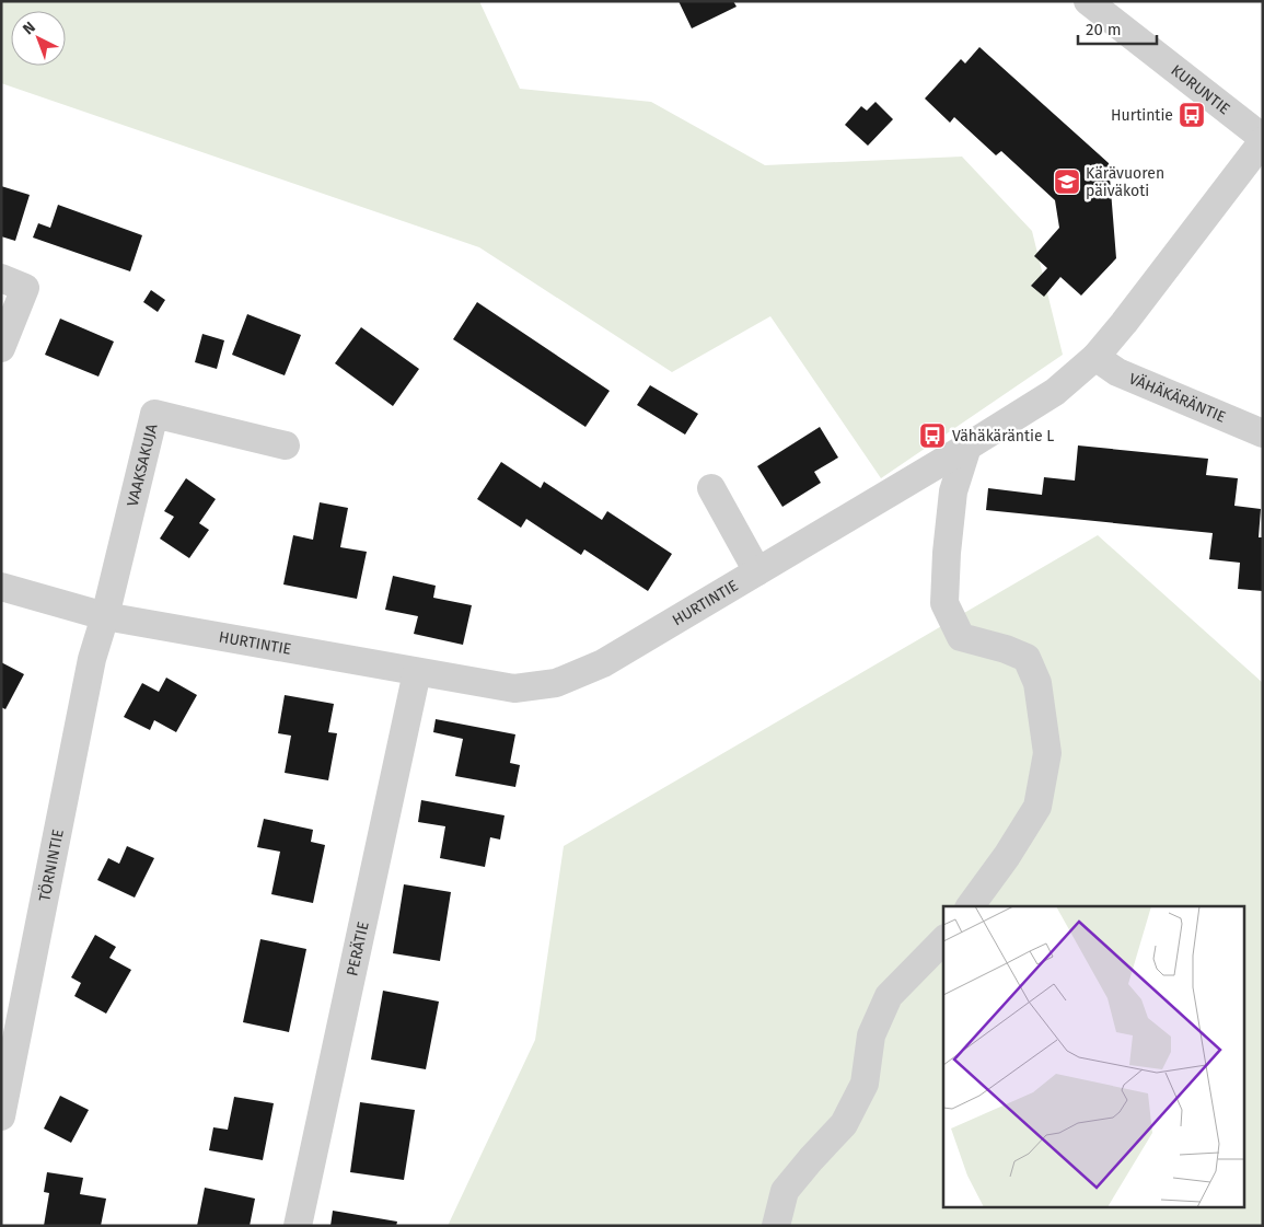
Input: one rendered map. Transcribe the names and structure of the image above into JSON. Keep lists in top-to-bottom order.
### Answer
{
  "streets": {
    "street": [
      "KURUNTIE",
      "VÄHÄKÄRÄNTIE",
      "VAAKSAKUJA",
      "HURTINTIE",
      "TÖRNINTIE",
      "PERÄTIE"
    ]
  },
  "crossings": [
    ["KURUNTIE", "HURTINTIE"],
    ["VÄHÄKÄRÄNTIE", "HURTINTIE"],
    ["VAAKSAKUJA", "HURTINTIE"],
    ["VAAKSAKUJA", "TÖRNINTIE"],
    ["HURTINTIE", "TÖRNINTIE"],
    ["HURTINTIE", "PERÄTIE"]
  ],
  "places": {
    "bus stop": ["Hurtintie", "Vähäkäräntie L"],
    "school or university": ["Kärävuoren päiväkoti"]
  },
  "scale_bar": "20 m",
  "north": "top left"
}
